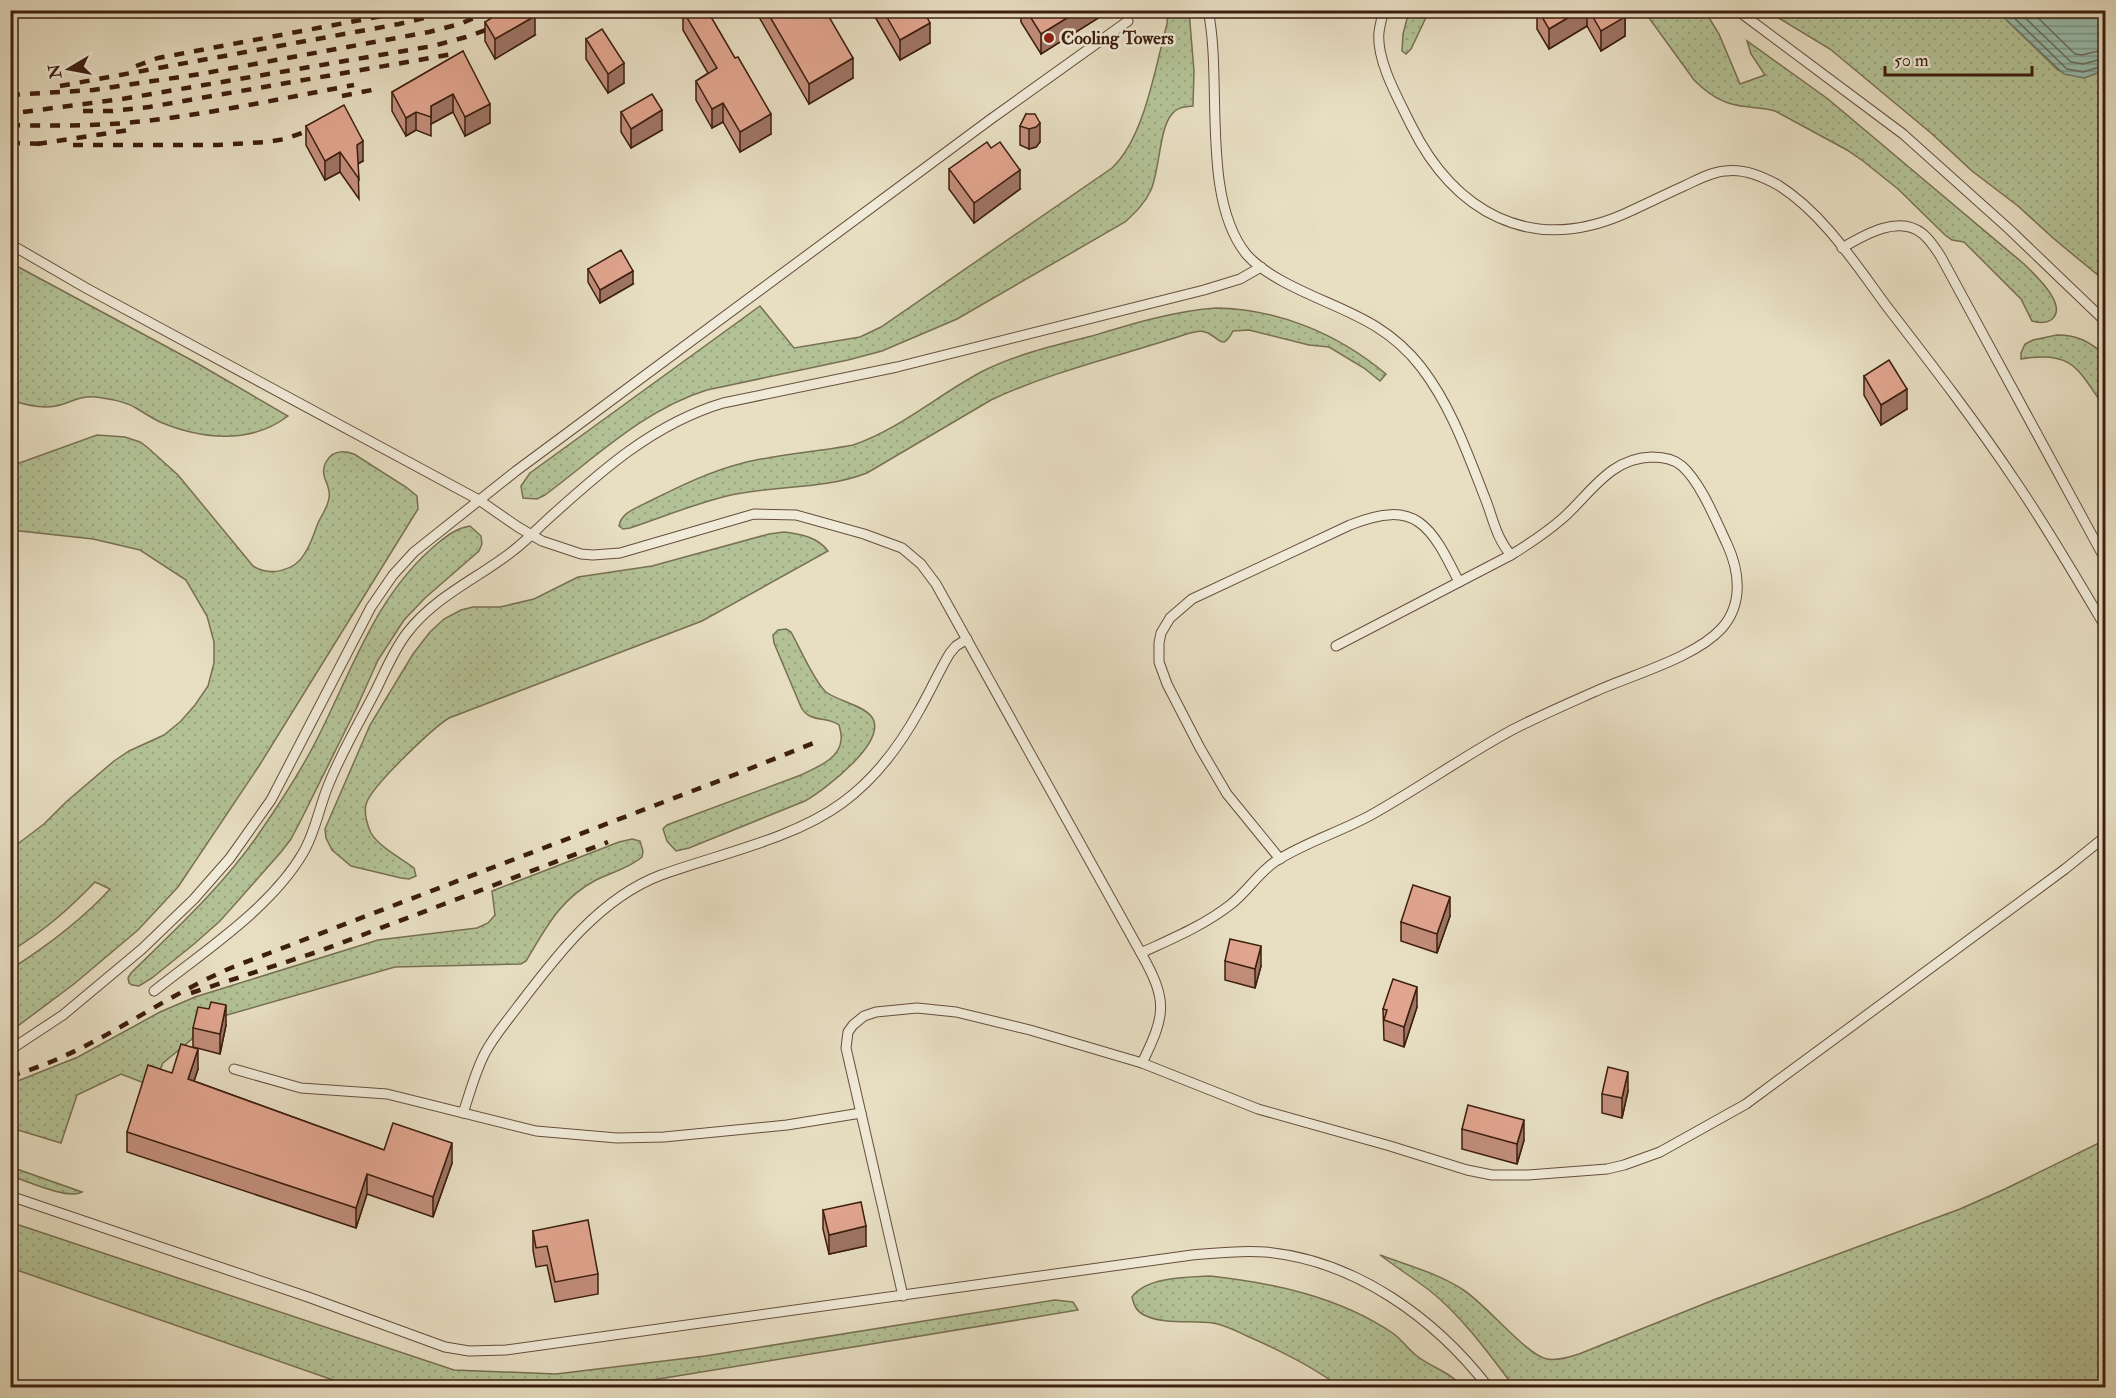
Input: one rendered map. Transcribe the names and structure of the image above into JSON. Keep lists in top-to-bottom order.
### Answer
{
  "places": ["Cooling Towers"],
  "scale_bar": "50 m",
  "north": "left"
}
